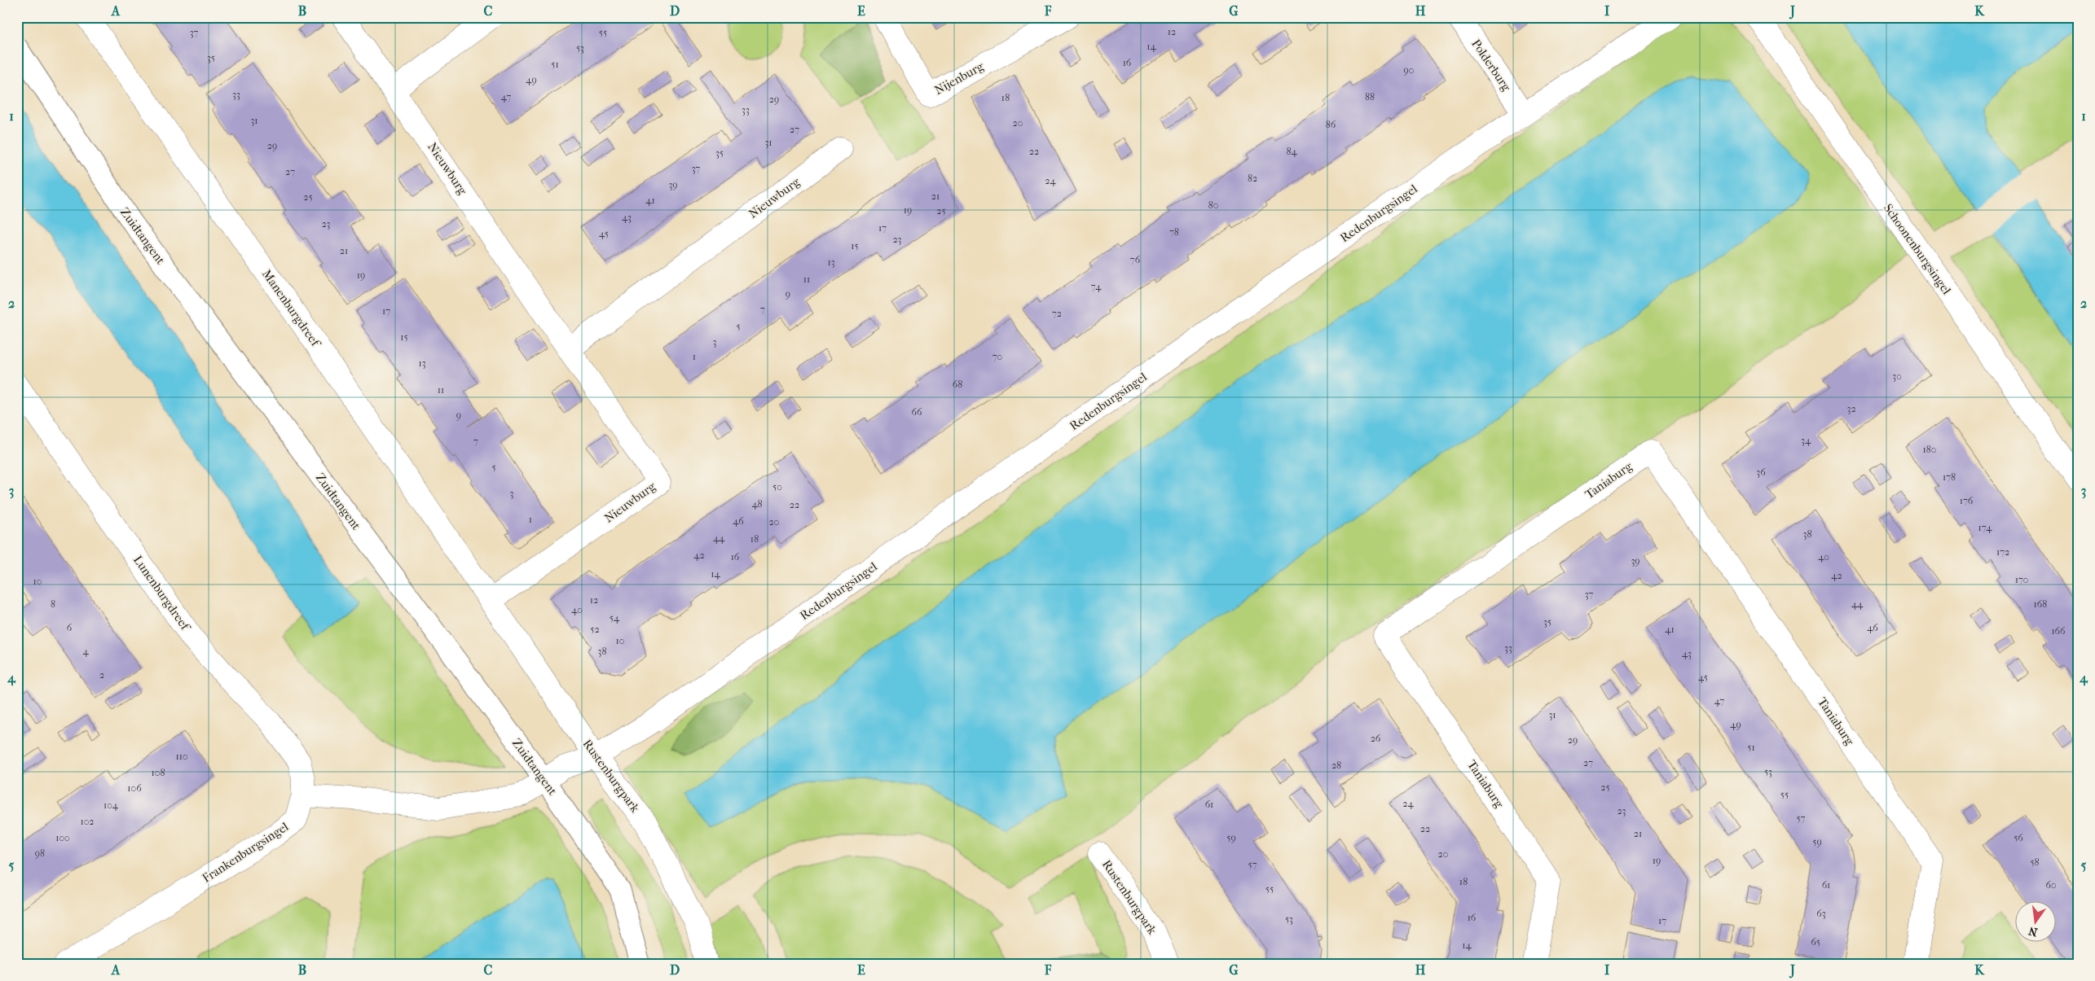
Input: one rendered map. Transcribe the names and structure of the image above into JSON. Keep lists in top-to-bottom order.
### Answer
{
  "streets": {
    "street": [
      "Polderburg",
      "Nijenburg",
      "Nieuwburg",
      "Redenburgsingel",
      "Schoonenburgsingel",
      "Manenburgdreef",
      "Taniaburg",
      "Lunenburgdreef",
      "Rustenburgpark",
      "Frankenburgsingel"
    ],
    "lane": ["Zuidtangent"]
  },
  "crossings": [
    ["Polderburg", "Redenburgsingel"],
    ["Nieuwburg", "Manenburgdreef"],
    ["Nieuwburg", "Rustenburgpark"],
    ["Redenburgsingel", "Zuidtangent"],
    ["Redenburgsingel", "Rustenburgpark"],
    ["Manenburgdreef", "Rustenburgpark"],
    ["Lunenburgdreef", "Frankenburgsingel"]
  ],
  "house_numbers": [
    "12",
    "37",
    "55",
    "14",
    "53",
    "35",
    "16",
    "51",
    "90",
    "49",
    "33",
    "47",
    "88",
    "18",
    "29",
    "33",
    "31",
    "20",
    "86",
    "27",
    "31",
    "29",
    "22",
    "84",
    "35",
    "37",
    "27",
    "82",
    "24",
    "39",
    "21",
    "25",
    "41",
    "80",
    "19",
    "25",
    "43",
    "23",
    "17",
    "78",
    "45",
    "23",
    "15",
    "21",
    "76",
    "13",
    "19",
    "11",
    "74",
    "9",
    "7",
    "17",
    "72",
    "5",
    "15",
    "3",
    "1",
    "70",
    "13",
    "30",
    "68",
    "11",
    "32",
    "66",
    "9",
    "34",
    "7",
    "180",
    "5",
    "36",
    "178",
    "50",
    "3",
    "176",
    "48",
    "22",
    "1",
    "46",
    "20",
    "174",
    "38",
    "44",
    "18",
    "172",
    "42",
    "16",
    "40",
    "39",
    "14",
    "42",
    "170",
    "10",
    "37",
    "12",
    "8",
    "44",
    "168",
    "40",
    "54",
    "35",
    "6",
    "46",
    "52",
    "41",
    "166",
    "10",
    "33",
    "4",
    "38",
    "43",
    "2",
    "45",
    "47",
    "31",
    "49",
    "26",
    "29",
    "51",
    "110",
    "27",
    "28",
    "53",
    "108",
    "25",
    "106",
    "55",
    "24",
    "61",
    "104",
    "23",
    "57",
    "102",
    "22",
    "21",
    "100",
    "59",
    "56",
    "59",
    "98",
    "20",
    "19",
    "58",
    "57",
    "18",
    "61",
    "60",
    "55",
    "63",
    "16",
    "53",
    "17",
    "65",
    "14"
  ],
  "north": "bottom",
  "grid": {
    "columns": [
      "A",
      "B",
      "C",
      "D",
      "E",
      "F",
      "G",
      "H",
      "I",
      "J",
      "K"
    ],
    "rows": [
      "1",
      "2",
      "3",
      "4",
      "5"
    ]
  }
}
